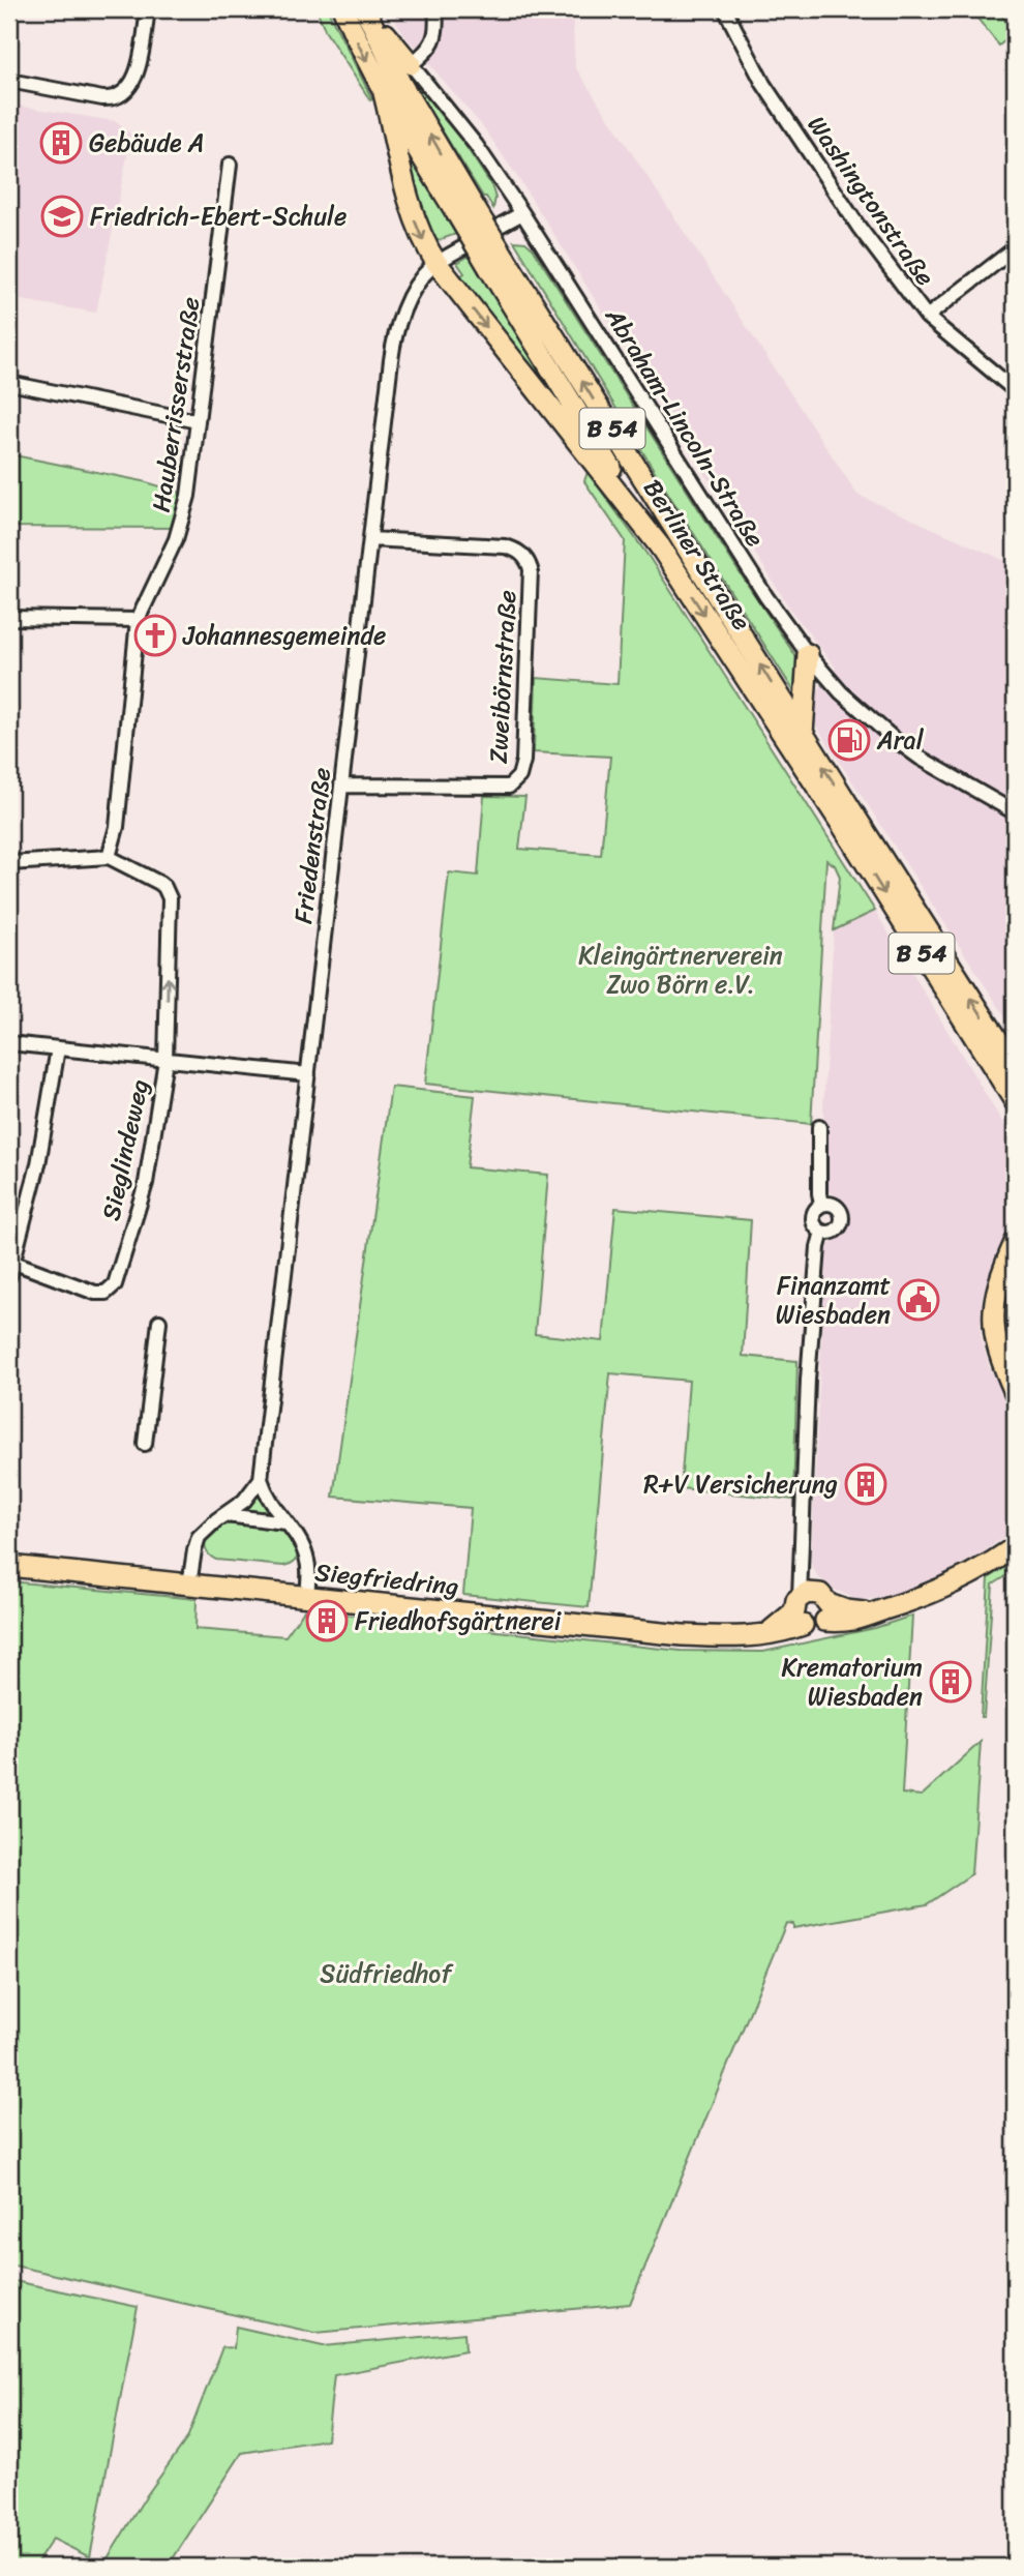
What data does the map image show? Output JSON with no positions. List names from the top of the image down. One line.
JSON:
{"streets":{"main road":["B 54","Berliner Straße","Siegfriedring"],"street":["Washingtonstraße","Hauberrisserstraße","Abraham-Lincoln-Straße","Zweibörnstraße","Friedenstraße","Sieglindeweg"]},"crossings":[["Hauberrisserstraße","Sieglindeweg"],["B 54","Berliner Straße"],["Zweibörnstraße","Friedenstraße"]],"one_way":["Sieglindeweg"],"parks":["Kleingärtnerverein Zwo Börn e.V.","Südfriedhof"],"places":{"building":["Gebäude A","R+V Versicherung","Friedhofsgärtnerei","Krematorium Wiesbaden"],"school or university":["Friedrich-Ebert-Schule"],"church":["Johannesgemeinde"],"fuel station":["Aral"],"public building":["Finanzamt Wiesbaden"]}}
